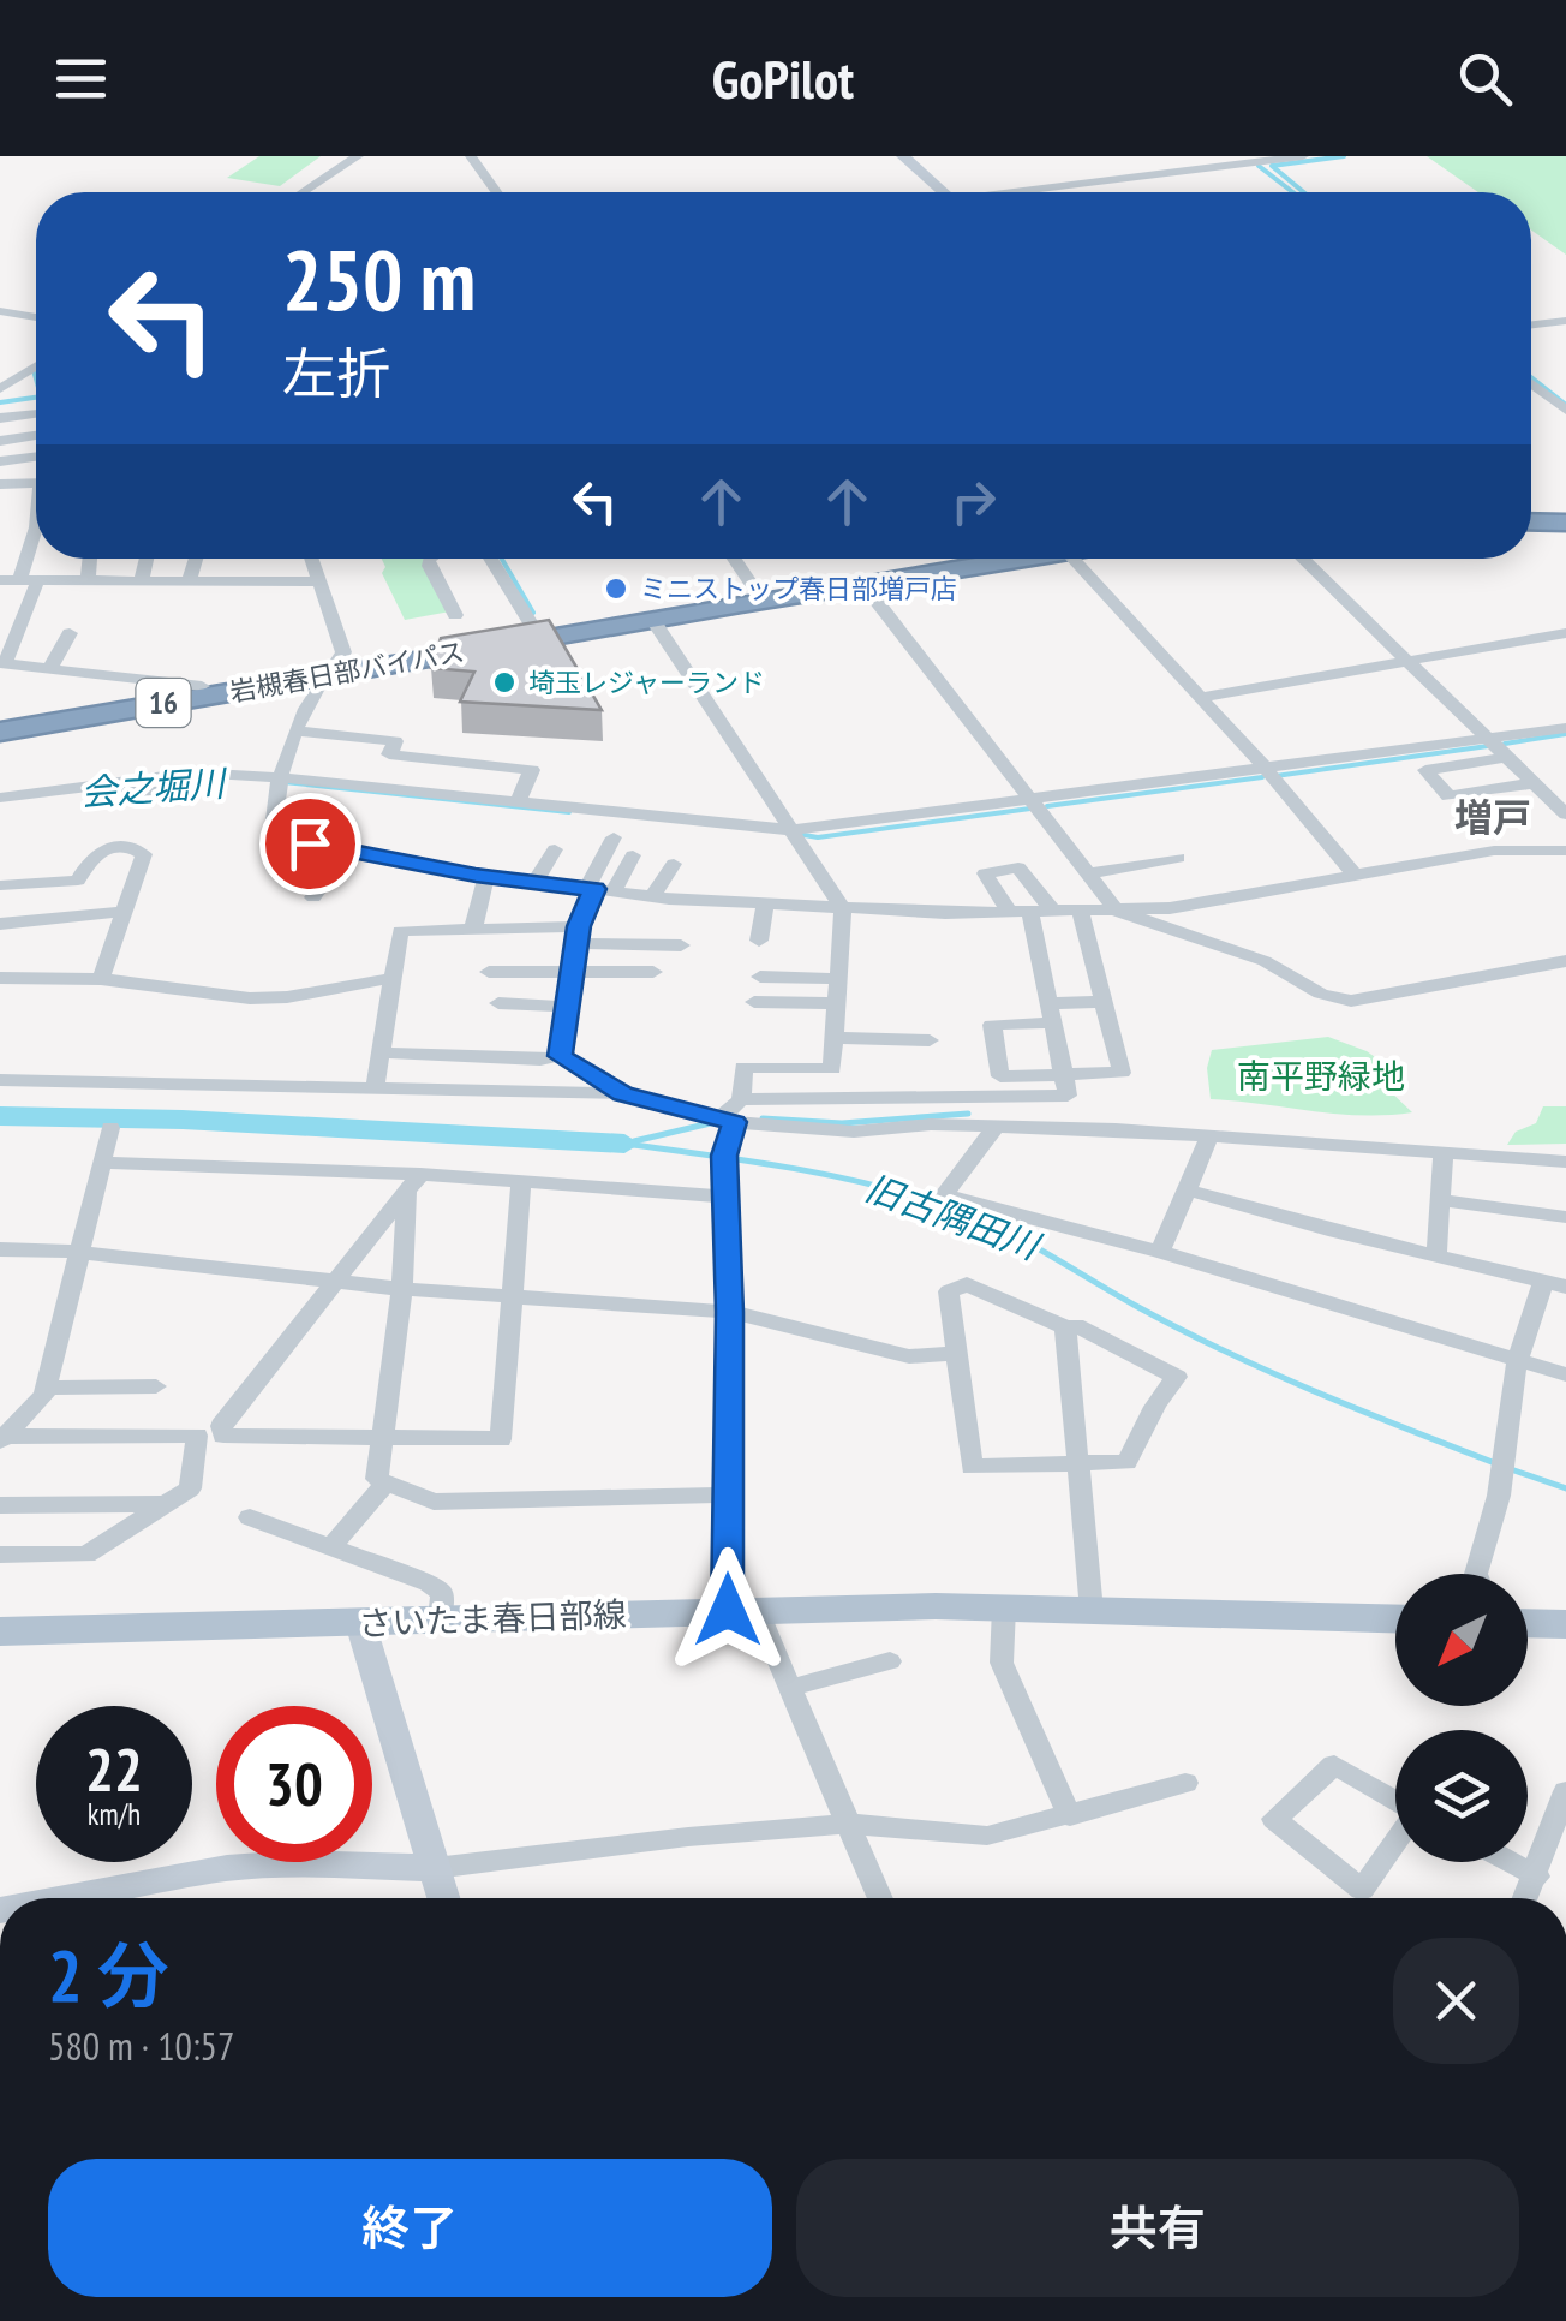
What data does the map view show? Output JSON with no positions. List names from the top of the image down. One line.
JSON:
{"streets":{"highway":["岩槻春日部バイパス","16"],"main road":["さいたま春日部線"]},"districts":["増戸"],"water":["会之堀川","旧古隅田川"],"parks":["南平野緑地"],"places":["ミニストップ春日部増戸店","埼玉レジャーランド"],"north":"bottom left","page":{"header":"GoPilot","turn":["250 m","左折"],"speed":"22 km/h","limit":"30","heading":["2 分","580 m · 10:57"],"buttons":["終了","共有"]}}
